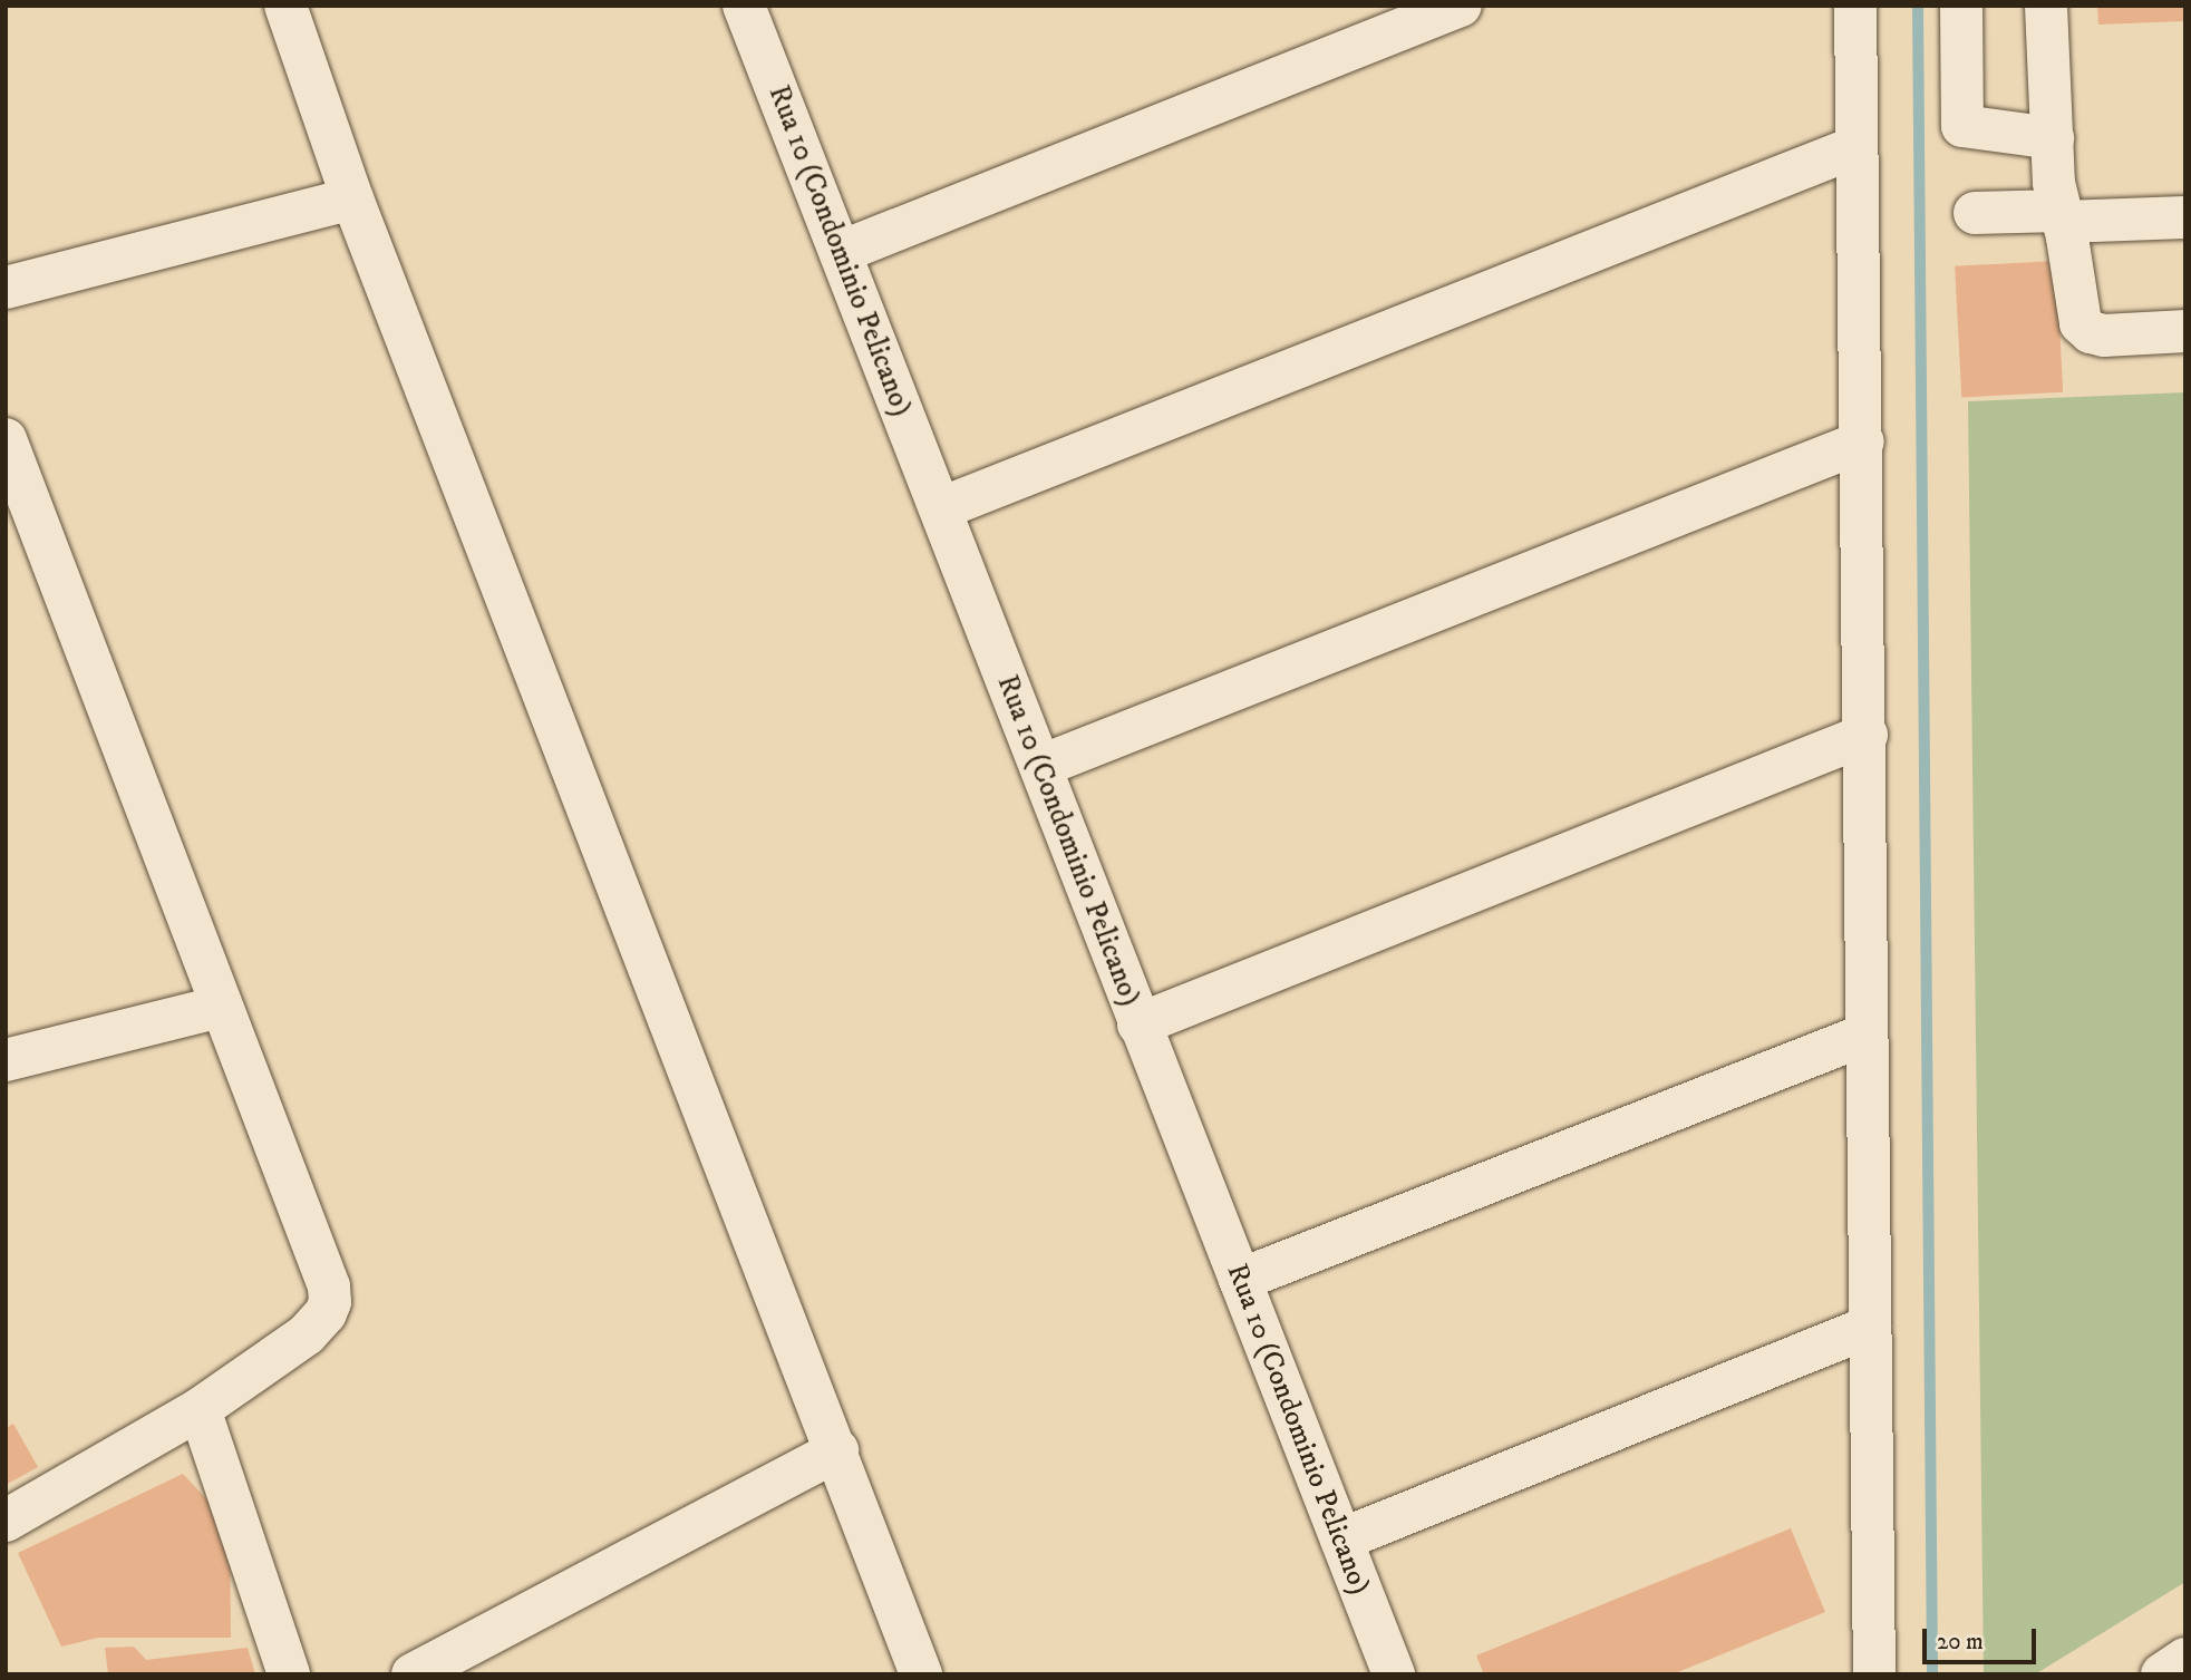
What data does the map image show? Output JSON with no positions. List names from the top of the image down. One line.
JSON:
{"streets":{"street":["Rua 10 (Condominio Pelicano)"]},"scale_bar":"20 m"}
